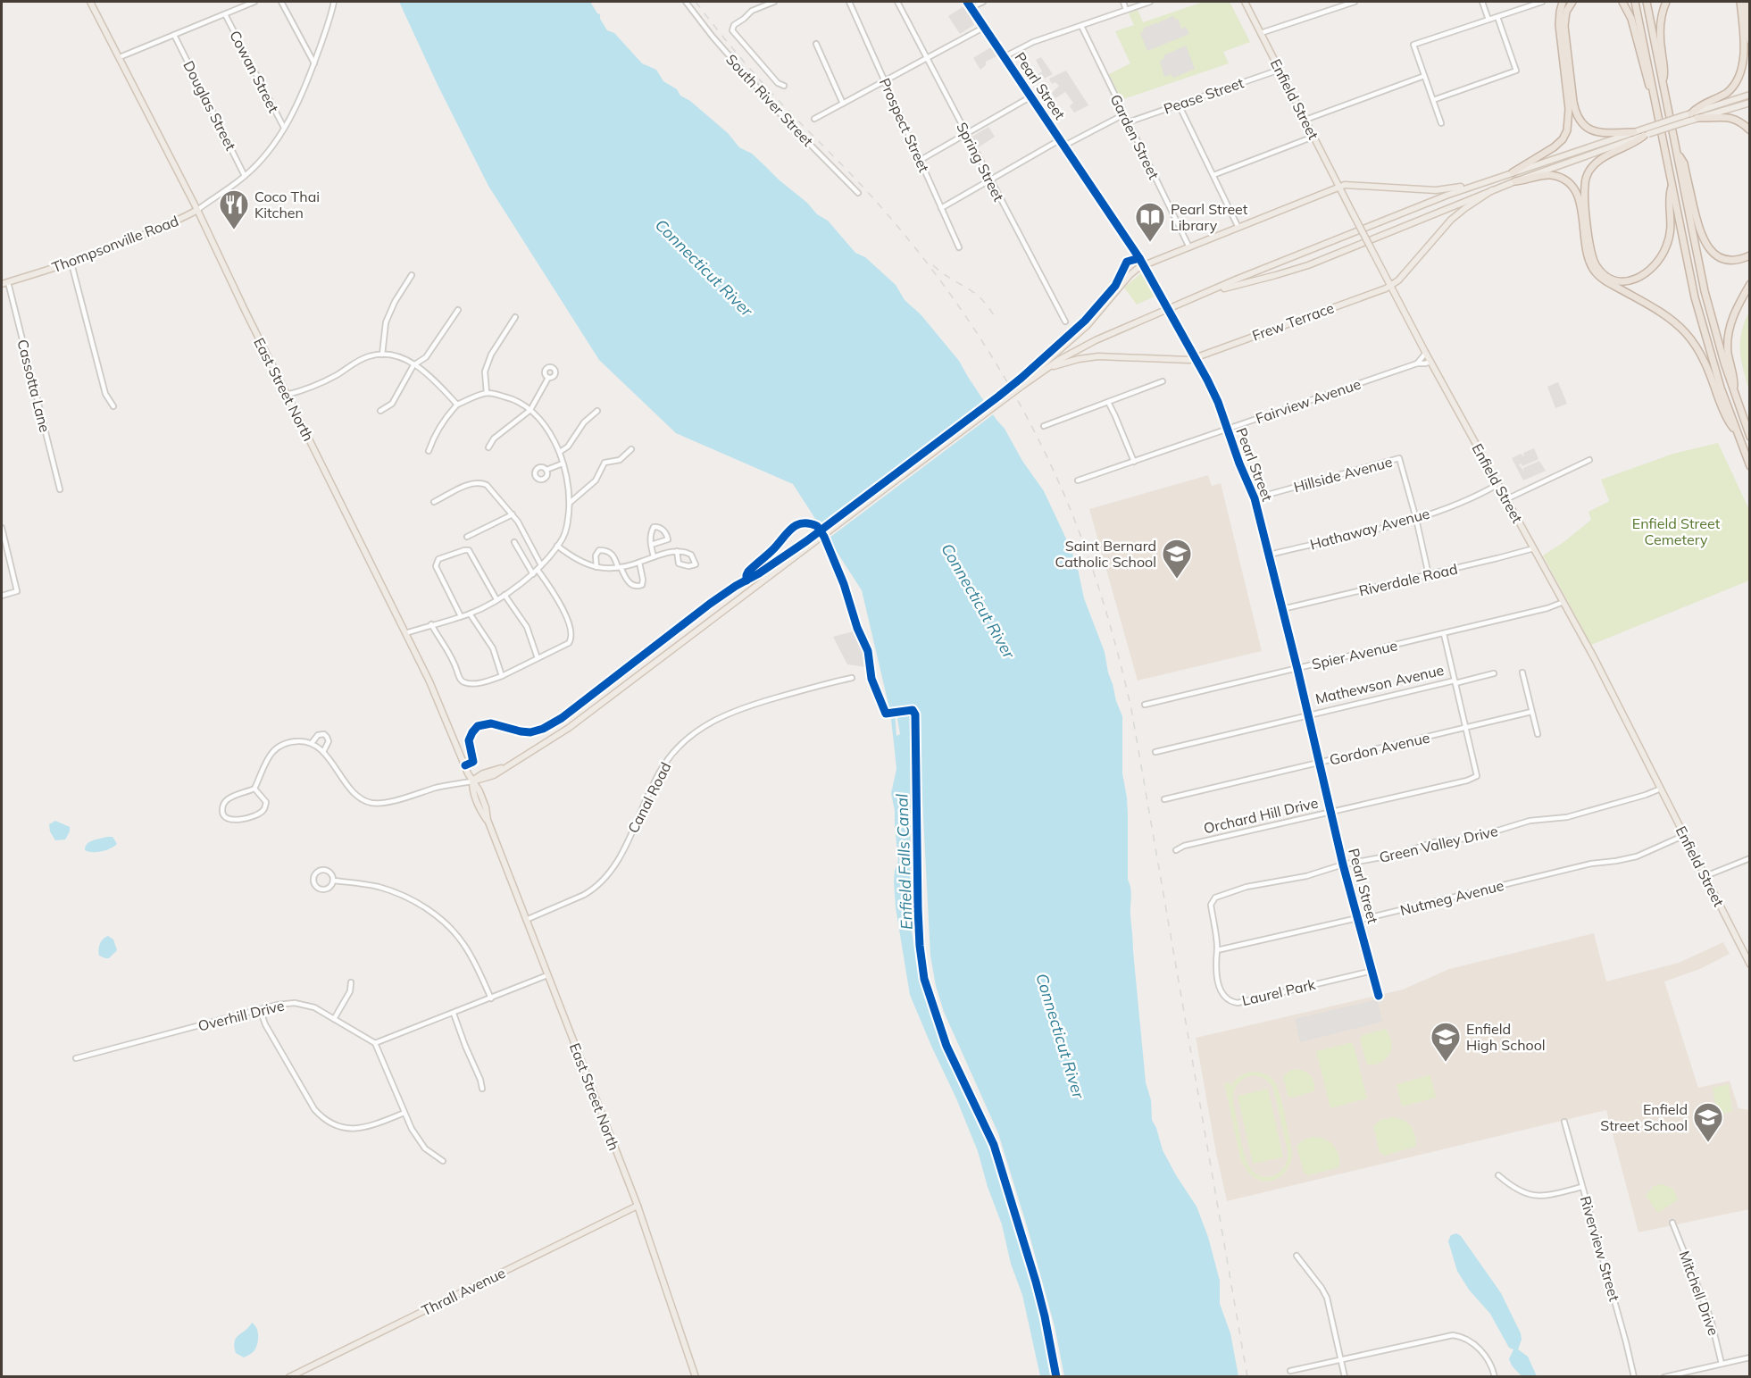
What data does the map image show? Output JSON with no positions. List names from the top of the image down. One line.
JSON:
{"streets":{"main road":["Enfield Street","Thompsonville Road","Frew Terrace","East Street North","Thrall Avenue"],"street":["Cowan Street","Pearl Street","Pease Street","South River Street","Douglas Street","Prospect Street","Garden Street","Spring Street","Cassotta Lane","Fairview Avenue","Hillside Avenue","Hathaway Avenue","Riverdale Road","Spier Avenue","Mathewson Avenue","Gordon Avenue","Canal Road","Orchard Hill Drive","Green Valley Drive","Nutmeg Avenue","Laurel Park","Overhill Drive","Riverview Street","Mitchell Drive"]},"crossings":[["Cowan Street","Thompsonville Road"],["Pearl Street","Frew Terrace"],["Pearl Street","Fairview Avenue"],["Pearl Street","Hillside Avenue"],["Pearl Street","Hathaway Avenue"],["Pearl Street","Riverdale Road"],["Pearl Street","Spier Avenue"],["Pearl Street","Mathewson Avenue"],["Pearl Street","Gordon Avenue"],["Pearl Street","Orchard Hill Drive"],["Pearl Street","Green Valley Drive"],["Pearl Street","Nutmeg Avenue"],["Pearl Street","Laurel Park"],["Pease Street","Enfield Street"],["Pease Street","Garden Street"],["Enfield Street","Frew Terrace"],["Enfield Street","Fairview Avenue"],["Enfield Street","Hathaway Avenue"],["Enfield Street","Riverdale Road"],["Enfield Street","Spier Avenue"],["Enfield Street","Green Valley Drive"],["Enfield Street","Nutmeg Avenue"],["Douglas Street","Thompsonville Road"],["Thompsonville Road","Cassotta Lane"],["Thompsonville Road","East Street North"],["East Street North","Canal Road"],["East Street North","Thrall Avenue"],["Hillside Avenue","Hathaway Avenue"],["Gordon Avenue","Orchard Hill Drive"],["Green Valley Drive","Laurel Park"],["Nutmeg Avenue","Laurel Park"]],"water":["Connecticut River","Enfield Falls Canal"],"parks":["Enfield Street Cemetery"],"places":{"restaurant":["Coco Thai Kitchen"],"library":["Pearl Street Library"],"school or university":["Saint Bernard Catholic School","Enfield High School","Enfield Street School"]}}
